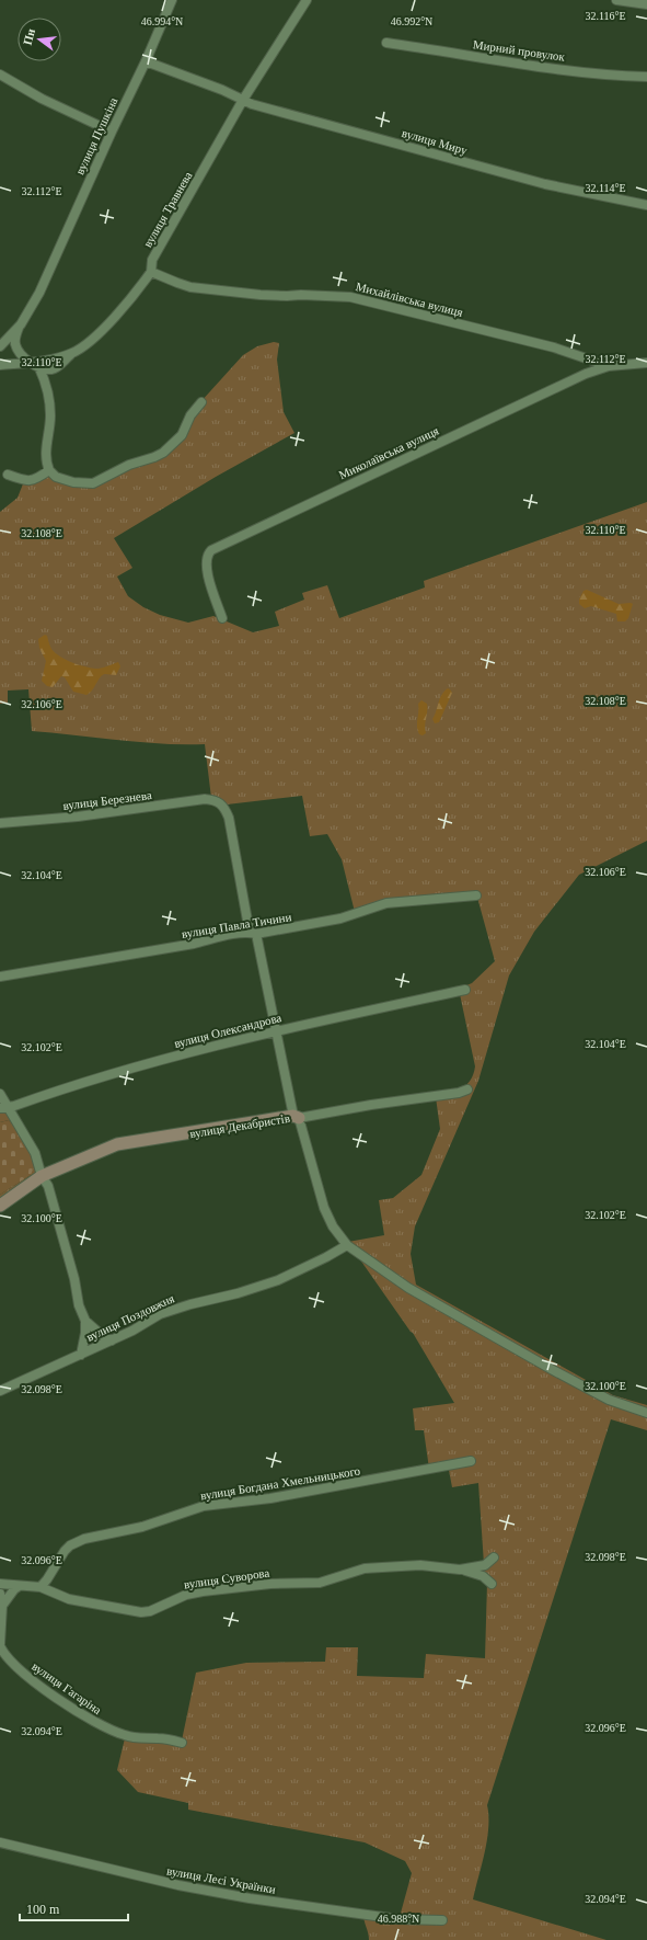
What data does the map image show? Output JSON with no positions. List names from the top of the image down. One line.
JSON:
{"streets":{"street":["Мирний провулок","вулиця Пушкіна","вулиця Миру","вулиця Травнева","Михайлівська вулиця","Миколаївська вулиця","вулиця Березнева","вулиця Павла Тичини","вулиця Олександрова","вулиця Декабристів","вулиця Поздовжня","вулиця Богдана Хмельницького","вулиця Суворова","вулиця Гагаріна","вулиця Лесі Українки"]},"crossings":[["вулиця Пушкіна","вулиця Миру"],["вулиця Миру","вулиця Травнева"],["вулиця Травнева","Михайлівська вулиця"],["Михайлівська вулиця","Миколаївська вулиця"],["вулиця Березнева","вулиця Павла Тичини"],["вулиця Богдана Хмельницького","вулиця Суворова"]],"scale_bar":"100 m","north":"left","coordinates":["32.116°E","46.994°N","46.992°N","32.114°E","32.112°E","32.110°E","32.108°E","32.106°E","32.104°E","32.102°E","32.100°E","32.098°E","32.096°E","32.094°E","46.988°N"]}
